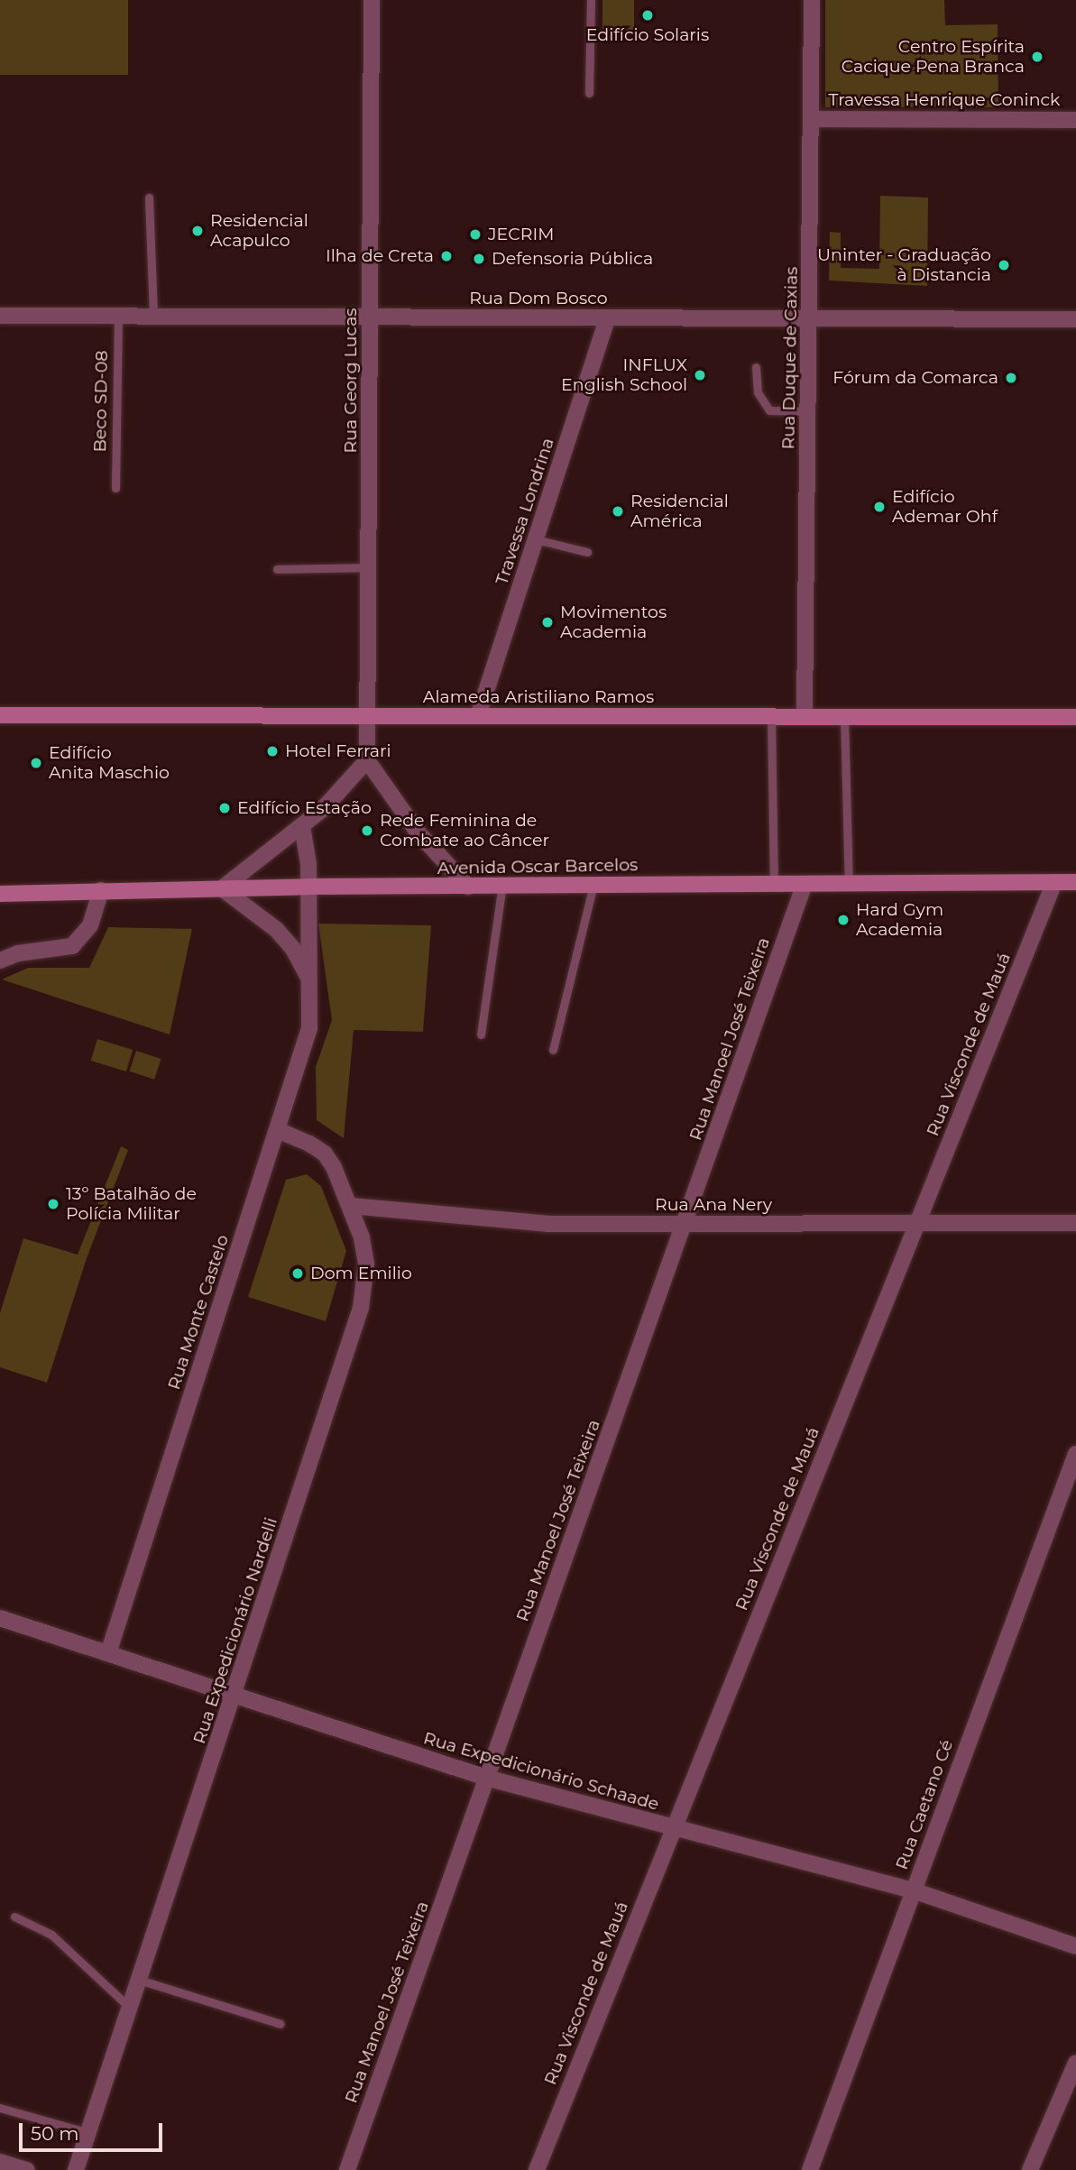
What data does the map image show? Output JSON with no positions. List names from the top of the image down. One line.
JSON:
{"streets":{"main road":["Alameda Aristiliano Ramos","Avenida Oscar Barcelos"],"street":["Travessa Henrique Coninck","Rua Dom Bosco","Rua Duque de Caxias","Rua Georg Lucas","Travessa Londrina","Rua Manoel José Teixeira","Rua Visconde de Mauá","Rua Ana Nery","Rua Monte Castelo","Rua Expedicionário Nardelli","Rua Expedicionário Schaade","Rua Caetano Cé"],"lane":["Beco SD-08"]},"crossings":[["Travessa Henrique Coninck","Rua Duque de Caxias"],["Rua Dom Bosco","Rua Duque de Caxias"],["Rua Dom Bosco","Rua Georg Lucas"],["Rua Dom Bosco","Beco SD-08"],["Rua Dom Bosco","Travessa Londrina"],["Rua Duque de Caxias","Alameda Aristiliano Ramos"],["Rua Georg Lucas","Alameda Aristiliano Ramos"],["Travessa Londrina","Alameda Aristiliano Ramos"],["Avenida Oscar Barcelos","Rua Manoel José Teixeira"],["Avenida Oscar Barcelos","Rua Visconde de Mauá"],["Avenida Oscar Barcelos","Rua Monte Castelo"],["Rua Manoel José Teixeira","Rua Ana Nery"],["Rua Manoel José Teixeira","Rua Expedicionário Schaade"],["Rua Visconde de Mauá","Rua Ana Nery"],["Rua Visconde de Mauá","Rua Expedicionário Schaade"],["Rua Ana Nery","Rua Expedicionário Nardelli"],["Rua Monte Castelo","Rua Expedicionário Nardelli"],["Rua Monte Castelo","Rua Expedicionário Schaade"],["Rua Expedicionário Nardelli","Rua Expedicionário Schaade"],["Rua Expedicionário Schaade","Rua Caetano Cé"]],"places":["Edifício Solaris","Centro Espírita Cacique Pena Branca","Residencial Acapulco","JECRIM","Ilha de Creta","Defensoria Pública","Uninter - Graduação à Distancia","INFLUX English School","Fórum da Comarca","Edifício Ademar Ohf","Residencial América","Movimentos Academia","Hotel Ferrari","Edifício Anita Maschio","Edifício Estação","Rede Feminina de Combate ao Câncer","Hard Gym Academia","13º Batalhão de Polícia Militar","Dom Emilio"],"scale_bar":"50 m"}
